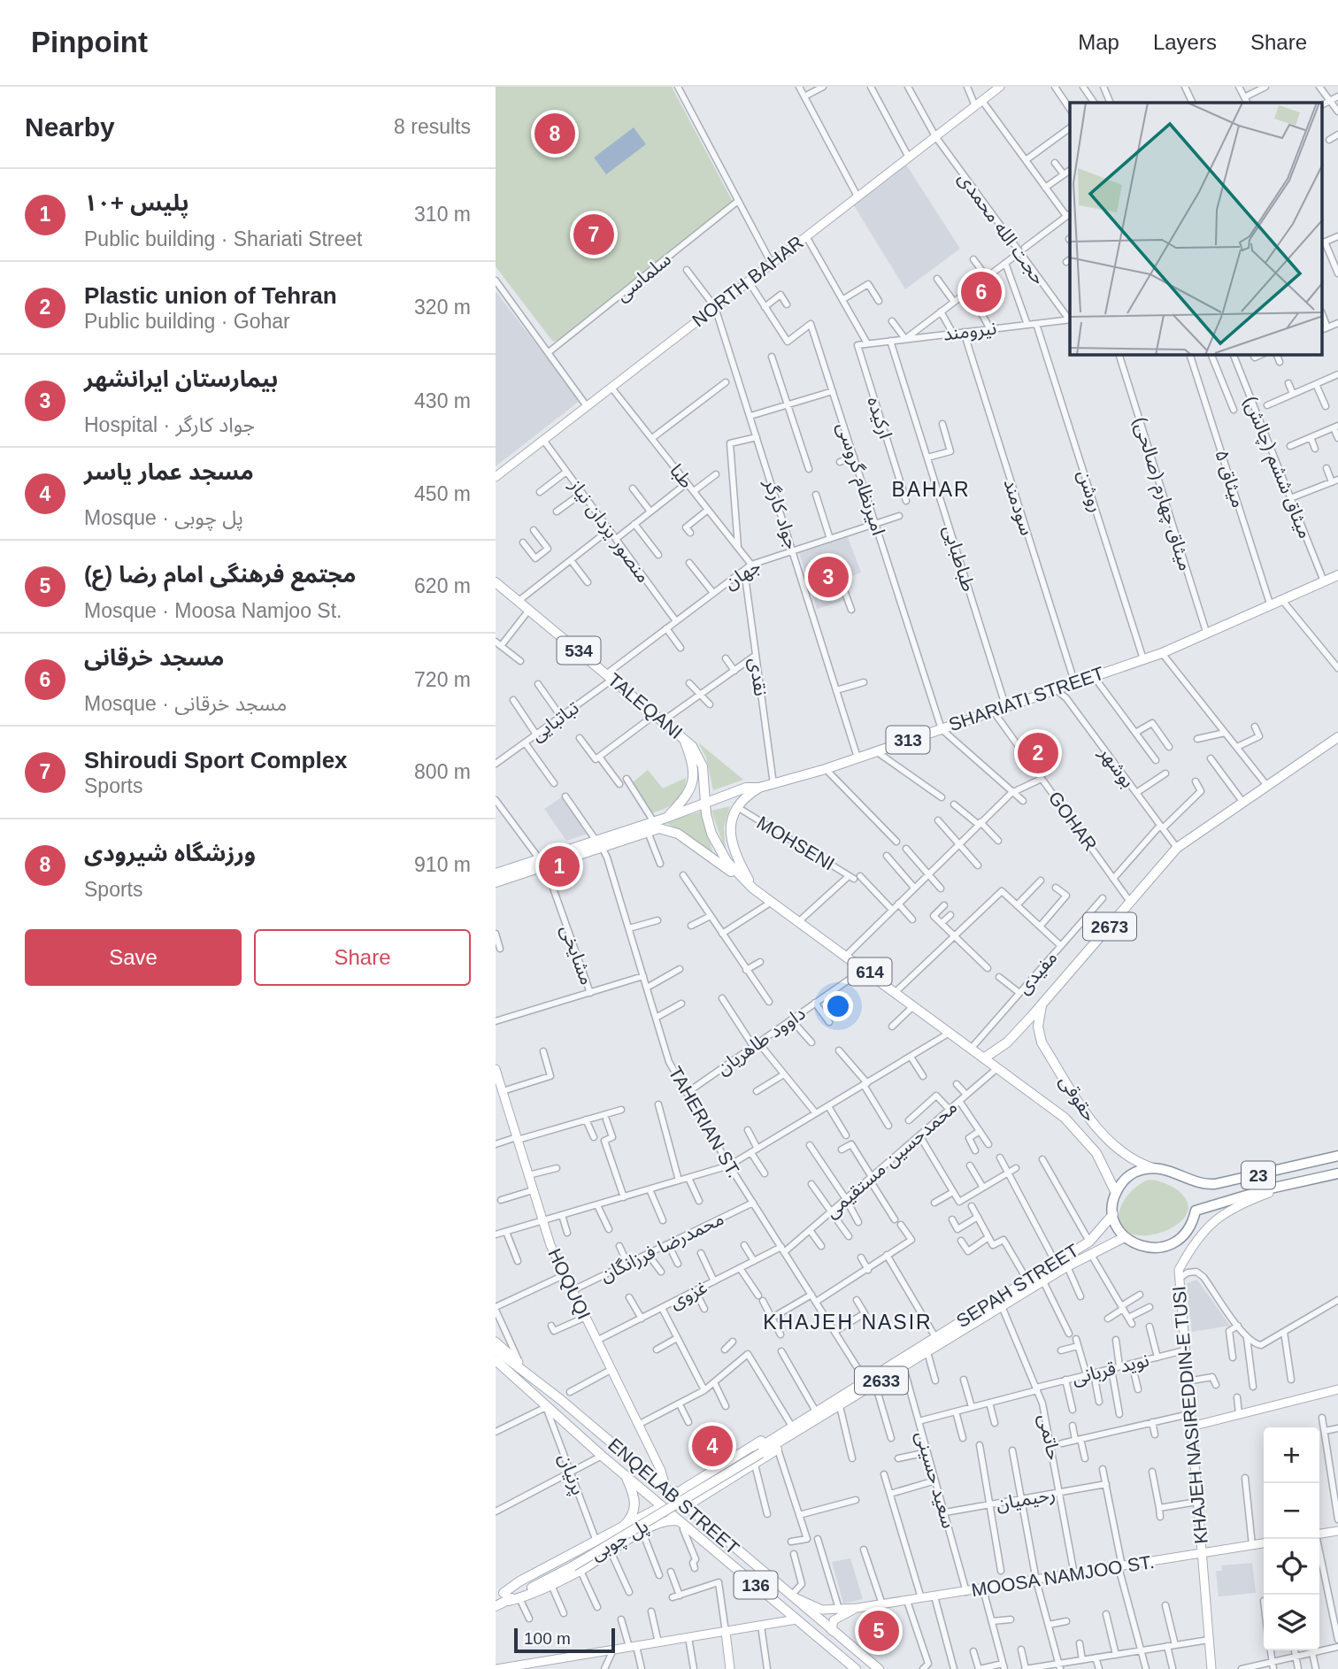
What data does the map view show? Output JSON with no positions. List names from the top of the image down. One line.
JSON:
{"streets":{"highway":["23"],"main road":["NORTH BAHAR","534","SHARIATI STREET","TALEQANI","313","2673","614","حقوقی","HOQUQI","SEPAH STREET","2633","KHAJEH NASIREDDIN-E TUSI","ENQELAB STREET","پل چوبی","MOOSA NAMJOO ST.","136"],"street":["حجت الله محمدی","سلماسی","نیرومند","ارکیده","میثاق ششم (چالش)","طبا","امیرنظام گروسی","میثاق ۵","روشن","میثاق چهارم (صالحی)","سودمند","جواد کارگر","منصور یزدان نیاز","طباطبایی","جهان","نقدی","تباتبایی","بوشهر","GOHAR","MOHSENI","مشایخی","مفیدی","داوود طاهریان","TAHERIAN ST.","محمدحسین مستقیمی","محمدرضا فرزانگان","غزوی","نوید قربانی","حاتمی","پرنیان","سعید حسینی","رحیمیان"]},"crossings":[["حجت الله محمدی","NORTH BAHAR"],["حجت الله محمدی","نیرومند"],["NORTH BAHAR","طبا"],["NORTH BAHAR","امیرنظام گروسی"],["NORTH BAHAR","جواد کارگر"],["NORTH BAHAR","منصور یزدان نیاز"],["نیرومند","ارکیده"],["نیرومند","روشن"],["نیرومند","سودمند"],["نیرومند","طباطبایی"],["میثاق ششم (چالش)","SHARIATI STREET"],["طبا","جهان"],["امیرنظام گروسی","جهان"],["امیرنظام گروسی","SHARIATI STREET"],["میثاق ۵","SHARIATI STREET"],["روشن","SHARIATI STREET"],["میثاق چهارم (صالحی)","SHARIATI STREET"],["سودمند","SHARIATI STREET"],["جواد کارگر","جهان"],["جواد کارگر","SHARIATI STREET"],["منصور یزدان نیاز","جهان"],["طباطبایی","SHARIATI STREET"],["جهان","نقدی"],["جهان","TALEQANI"],["جهان","تباتبایی"],["نقدی","SHARIATI STREET"],["SHARIATI STREET","TALEQANI"],["SHARIATI STREET","بوشهر"],["SHARIATI STREET","GOHAR"],["SHARIATI STREET","مشایخی"],["SHARIATI STREET","614"],["SHARIATI STREET","TAHERIAN ST."],["TALEQANI","تباتبایی"],["TALEQANI","614"],["بوشهر","2673"],["GOHAR","2673"],["MOHSENI","614"],["2673","614"],["2673","حقوقی"],["مشایخی","TAHERIAN ST."],["614","مفیدی"],["614","داوود طاهریان"],["614","محمدحسین مستقیمی"],["داوود طاهریان","TAHERIAN ST."],["حقوقی","23"],["TAHERIAN ST.","محمدحسین مستقیمی"],["TAHERIAN ST.","محمدرضا فرزانگان"],["TAHERIAN ST.","SEPAH STREET"],["TAHERIAN ST.","غزوی"],["محمدحسین مستقیمی","غزوی"],["23","SEPAH STREET"],["23","KHAJEH NASIREDDIN-E TUSI"],["محمدرضا فرزانگان","HOQUQI"],["HOQUQI","غزوی"],["HOQUQI","ENQELAB STREET"],["SEPAH STREET","2633"],["SEPAH STREET","حاتمی"],["SEPAH STREET","سعید حسینی"],["SEPAH STREET","پل چوبی"],["نوید قربانی","KHAJEH NASIREDDIN-E TUSI"],["نوید قربانی","حاتمی"],["نوید قربانی","سعید حسینی"],["KHAJEH NASIREDDIN-E TUSI","MOOSA NAMJOO ST."],["حاتمی","رحیمیان"],["حاتمی","MOOSA NAMJOO ST."],["پرنیان","ENQELAB STREET"],["سعید حسینی","رحیمیان"],["سعید حسینی","MOOSA NAMJOO ST."],["ENQELAB STREET","MOOSA NAMJOO ST."]],"districts":["BAHAR","KHAJEH NASIR"],"scale_bar":"100 m","page":{"header":"Pinpoint","nav":["Map","Layers","Share"],"heading":["Nearby","8 results"],"pins":["8","7","6","3","2","1","4","5"],"list":[{"mark":"1","name":"پلیس +۱۰","note":"Public building · Shariati Street","value":"310 m"},{"mark":"2","name":"Plastic union of Tehran","note":"Public building · Gohar","value":"320 m"},{"mark":"3","name":"بیمارستان ایرانشهر","note":"Hospital · جواد کارگر","value":"430 m"},{"mark":"4","name":"مسجد عمار یاسر","note":"Mosque · پل چوبی","value":"450 m"},{"mark":"5","name":"مجتمع فرهنگی امام رضا (ع)","note":"Mosque · Moosa Namjoo St.","value":"620 m"},{"mark":"6","name":"مسجد خرقانی","note":"Mosque · مسجد خرقانی","value":"720 m"},{"mark":"7","name":"Shiroudi Sport Complex","note":"Sports","value":"800 m"},{"mark":"8","name":"ورزشگاه شیرودی","note":"Sports","value":"910 m"}],"buttons":["Save","Share"],"map_buttons":["+","−"],"scale":"100 m"}}
